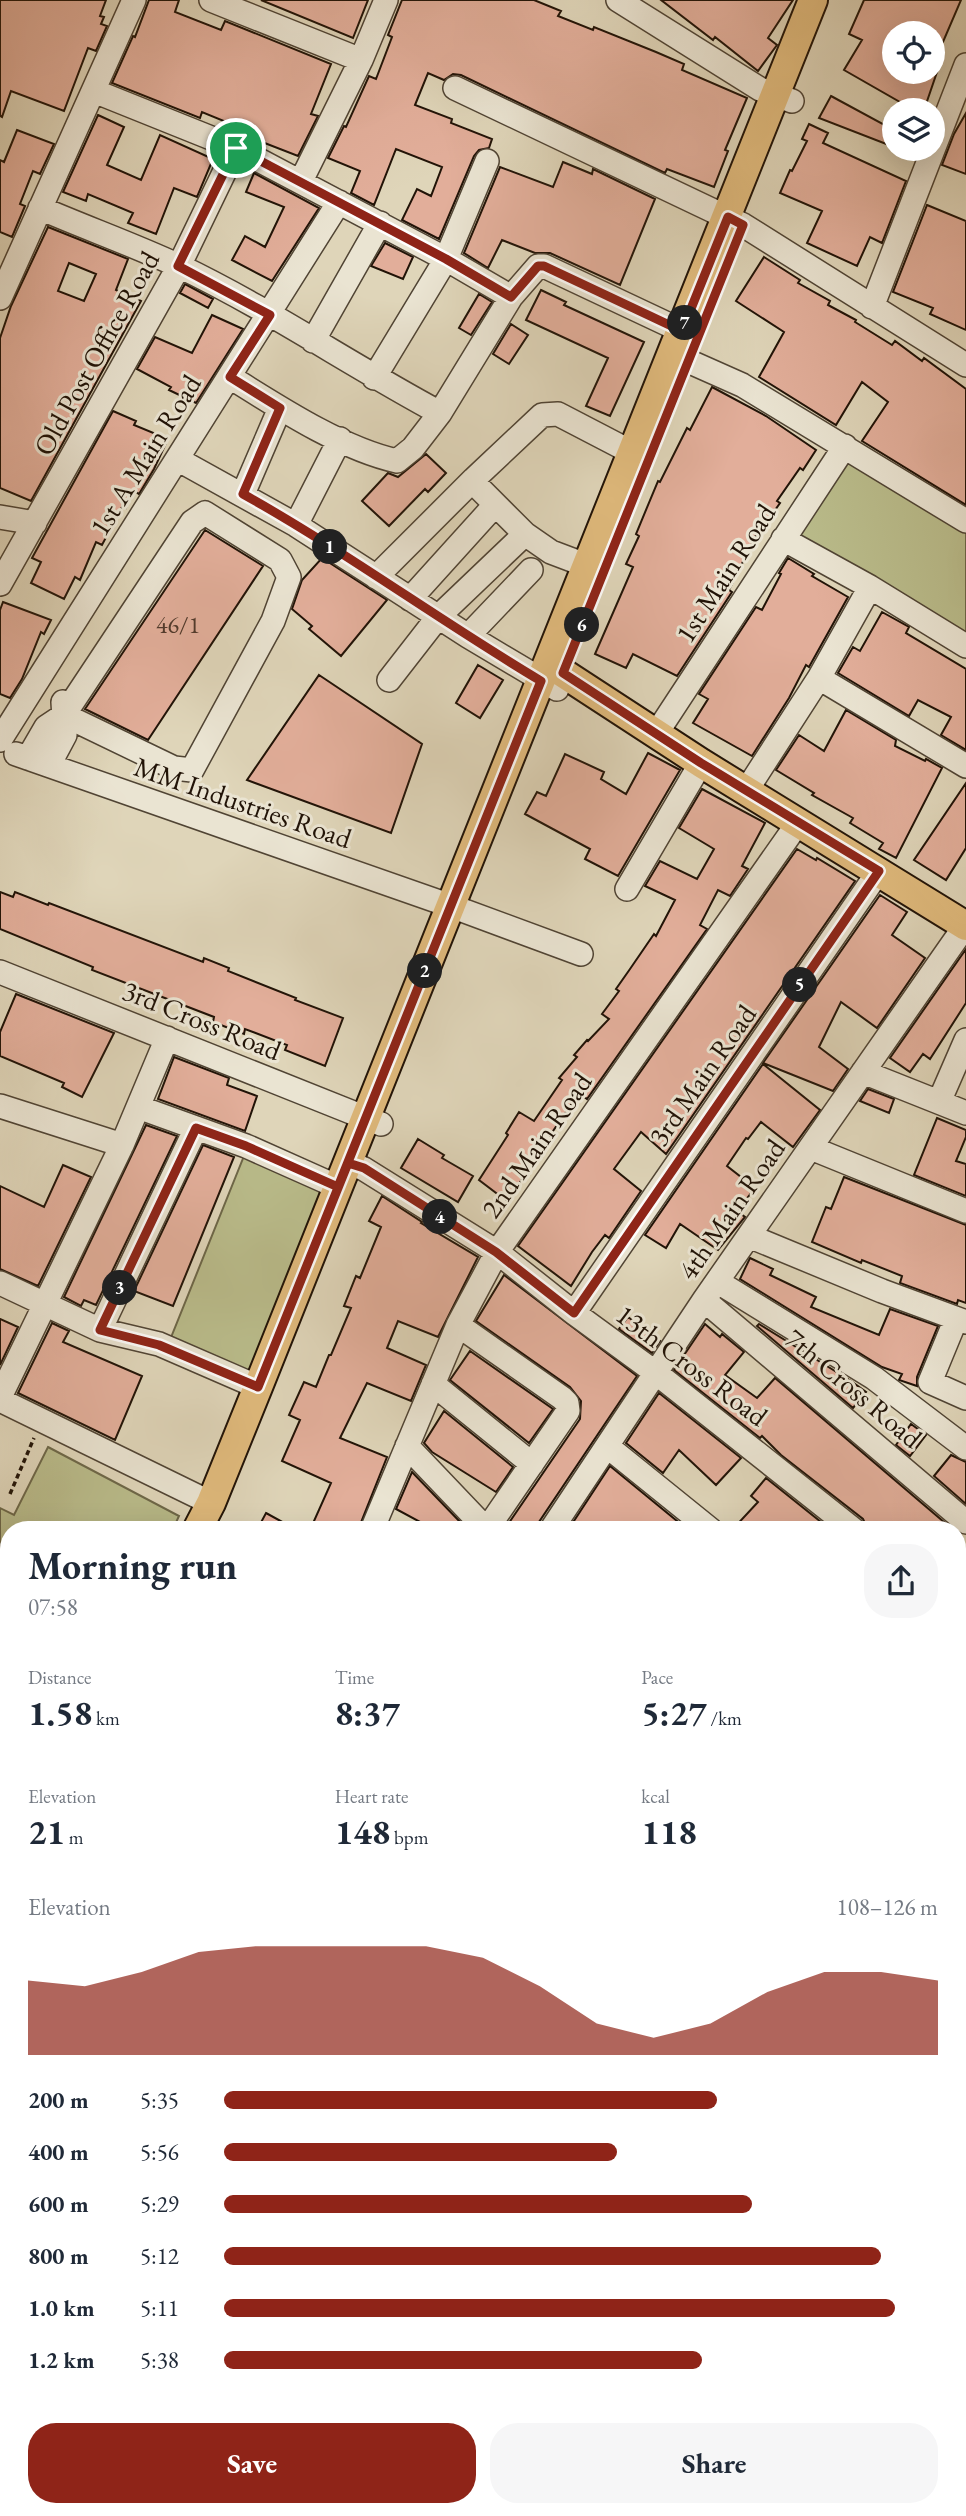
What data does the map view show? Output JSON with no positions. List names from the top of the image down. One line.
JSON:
{"streets":{"street":["Old Post Office Road","1st A Main Road","1st Main Road","MM Industries Road","3rd Cross Road","3rd Main Road","2nd Main Road","4th Main Road","13th Cross Road","7th Cross Road"]},"crossings":[["3rd Main Road","13th Cross Road"],["2nd Main Road","13th Cross Road"],["4th Main Road","13th Cross Road"],["4th Main Road","7th Cross Road"]],"house_numbers":["46/1"],"page":{"pins":["7","1","6","2","5","4","3"],"heading":["Morning run","07:58"],"stats":[["Distance","1.58 km"],["Time","8:37"],["Pace","5:27 /km"],["Elevation","21 m"],["Heart rate","148 bpm"],["kcal","118"]],"chart":["Elevation","108–126 m"],"list":[{"name":"200 m","note":"5:35"},{"name":"400 m","note":"5:56"},{"name":"600 m","note":"5:29"},{"name":"800 m","note":"5:12"},{"name":"1.0 km","note":"5:11"},{"name":"1.2 km","note":"5:38"}],"buttons":["Save","Share"]}}
